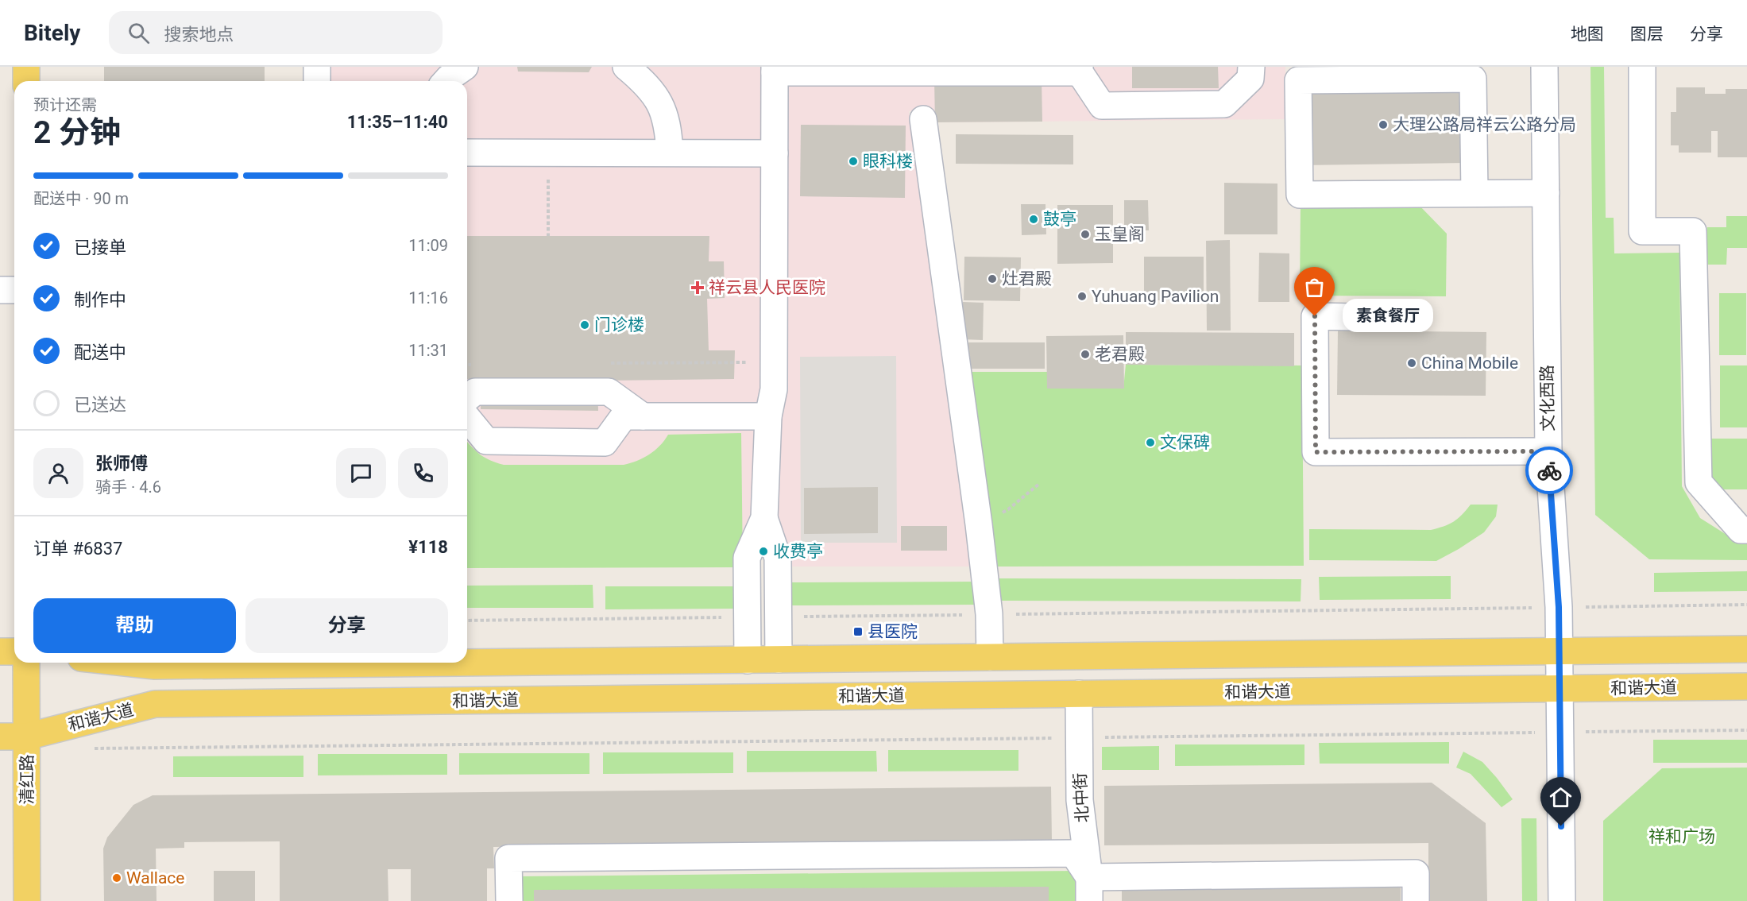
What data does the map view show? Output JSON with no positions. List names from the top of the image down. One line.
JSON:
{"streets":{"main road":["和谐大道","清红路"],"street":["文化西路","北中街"]},"crossings":[["文化西路","和谐大道"],["和谐大道","清红路"],["和谐大道","北中街"]],"parks":["祥和广场"],"places":{"other":["大理公路局祥云公路分局","眼科楼","鼓亭","玉皇阁","灶君殿","Yuhuang Pavilion","素食餐厅","门诊楼","老君殿","China Mobile","文保碑","收费亭","Wallace"],"health":["祥云县人民医院"],"transit":["县医院"]},"page":{"header":"Bitely","search":"搜索地点","nav":["地图","图层","分享"],"heading":["2 分钟","预计还需","11:35–11:40"],"panel":["张师傅","骑手 · 4.6","订单 #6837","¥118"],"bar":"配送中 · 90 m","list":[["已接单","11:09"],["制作中","11:16"],["配送中","11:31"],"已送达"],"bubble":"素食餐厅","buttons":["帮助","分享"]}}
